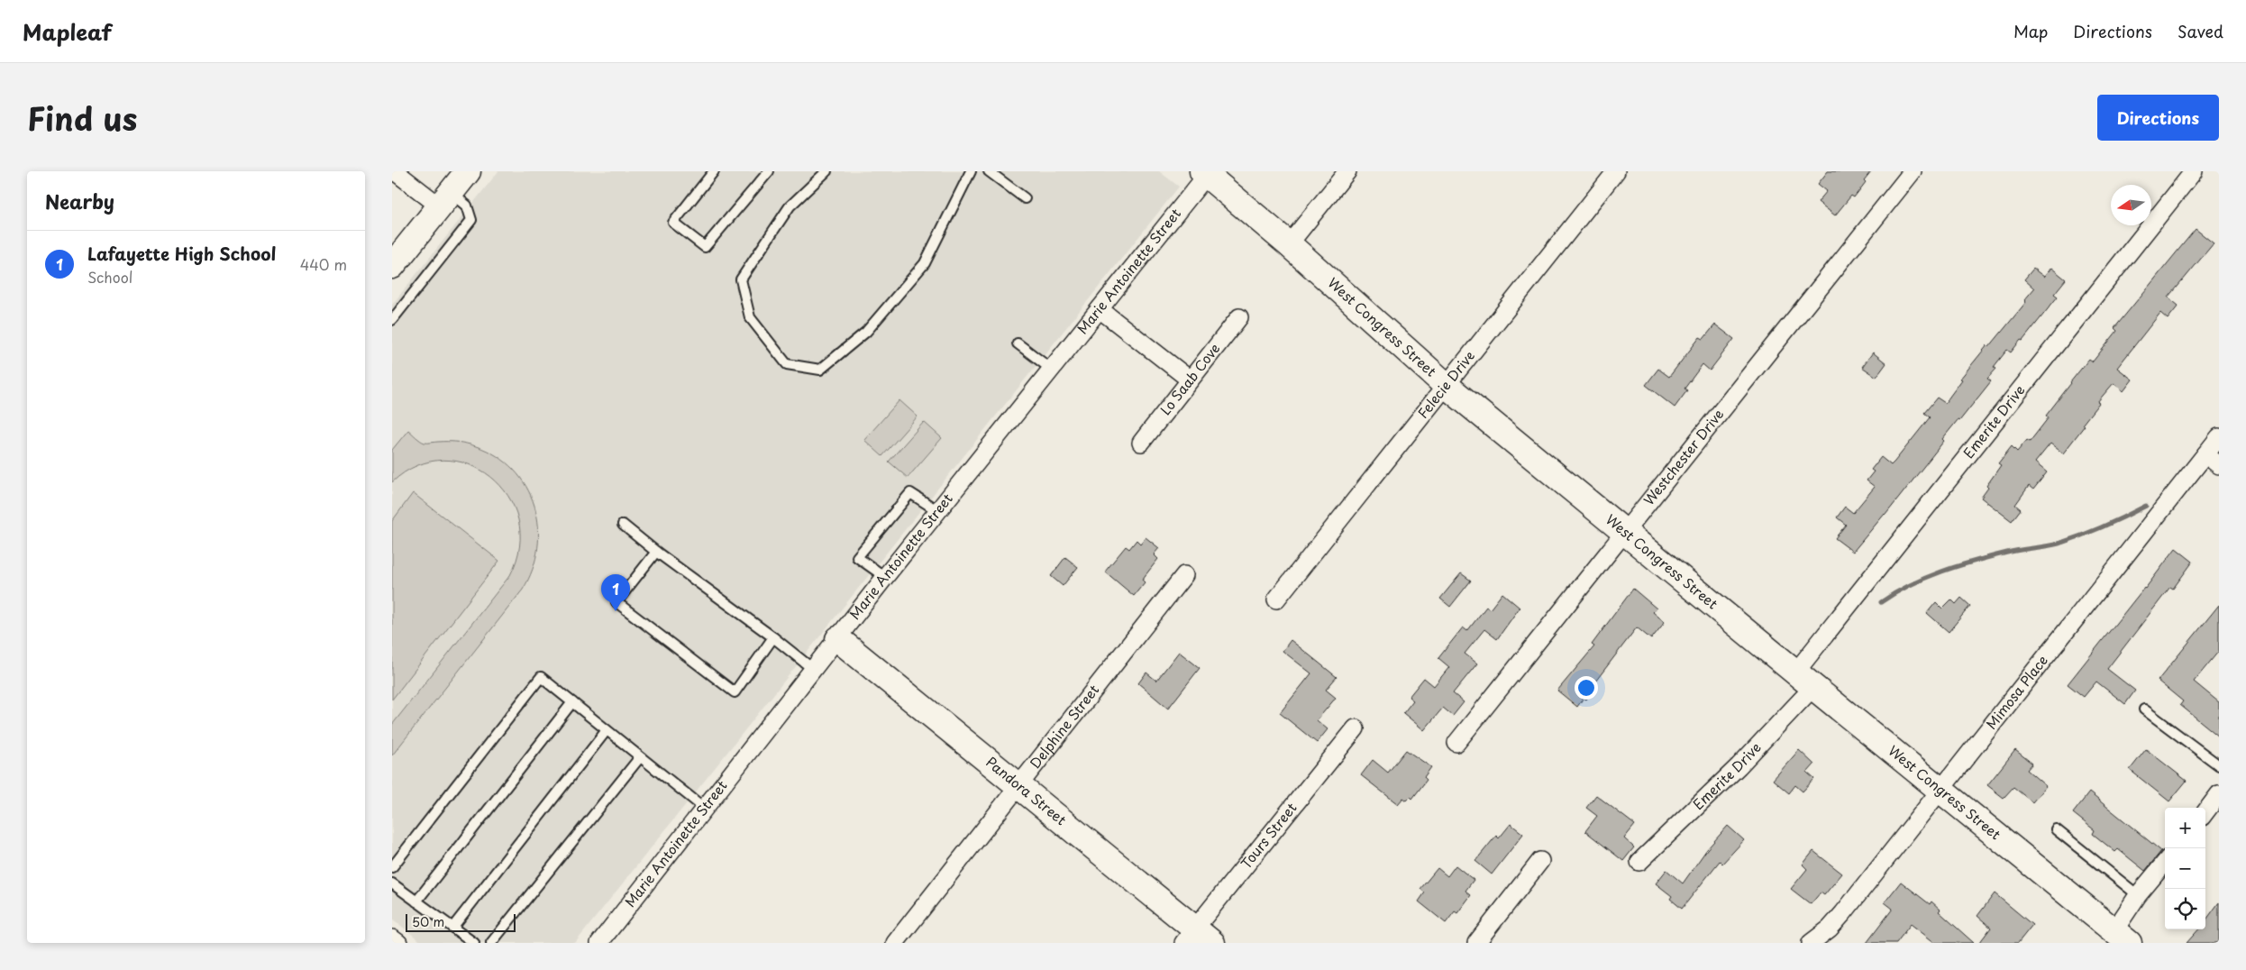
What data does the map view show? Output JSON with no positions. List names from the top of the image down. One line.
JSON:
{"streets":{"main road":["West Congress Street","Pandora Street"],"street":["Marie Antoinette Street","Lo Saab Cove","Felecie Drive","Emerite Drive","Westchester Drive","Mimosa Place","Delphine Street","Tours Street"]},"crossings":[["Marie Antoinette Street","West Congress Street"],["Marie Antoinette Street","Pandora Street"],["West Congress Street","Felecie Drive"],["West Congress Street","Emerite Drive"],["West Congress Street","Westchester Drive"],["West Congress Street","Mimosa Place"],["Delphine Street","Pandora Street"],["Pandora Street","Tours Street"]],"scale_bar":"50 m","north":"left","page":{"header":"Mapleaf","nav":["Map","Directions","Saved"],"title":"Find us","buttons":"Directions","heading":"Nearby","list":[{"mark":"1","name":"Lafayette High School","note":"School","value":"440 m"}],"pins":"1","map_buttons":["+","−"],"scale":"50 m"}}
